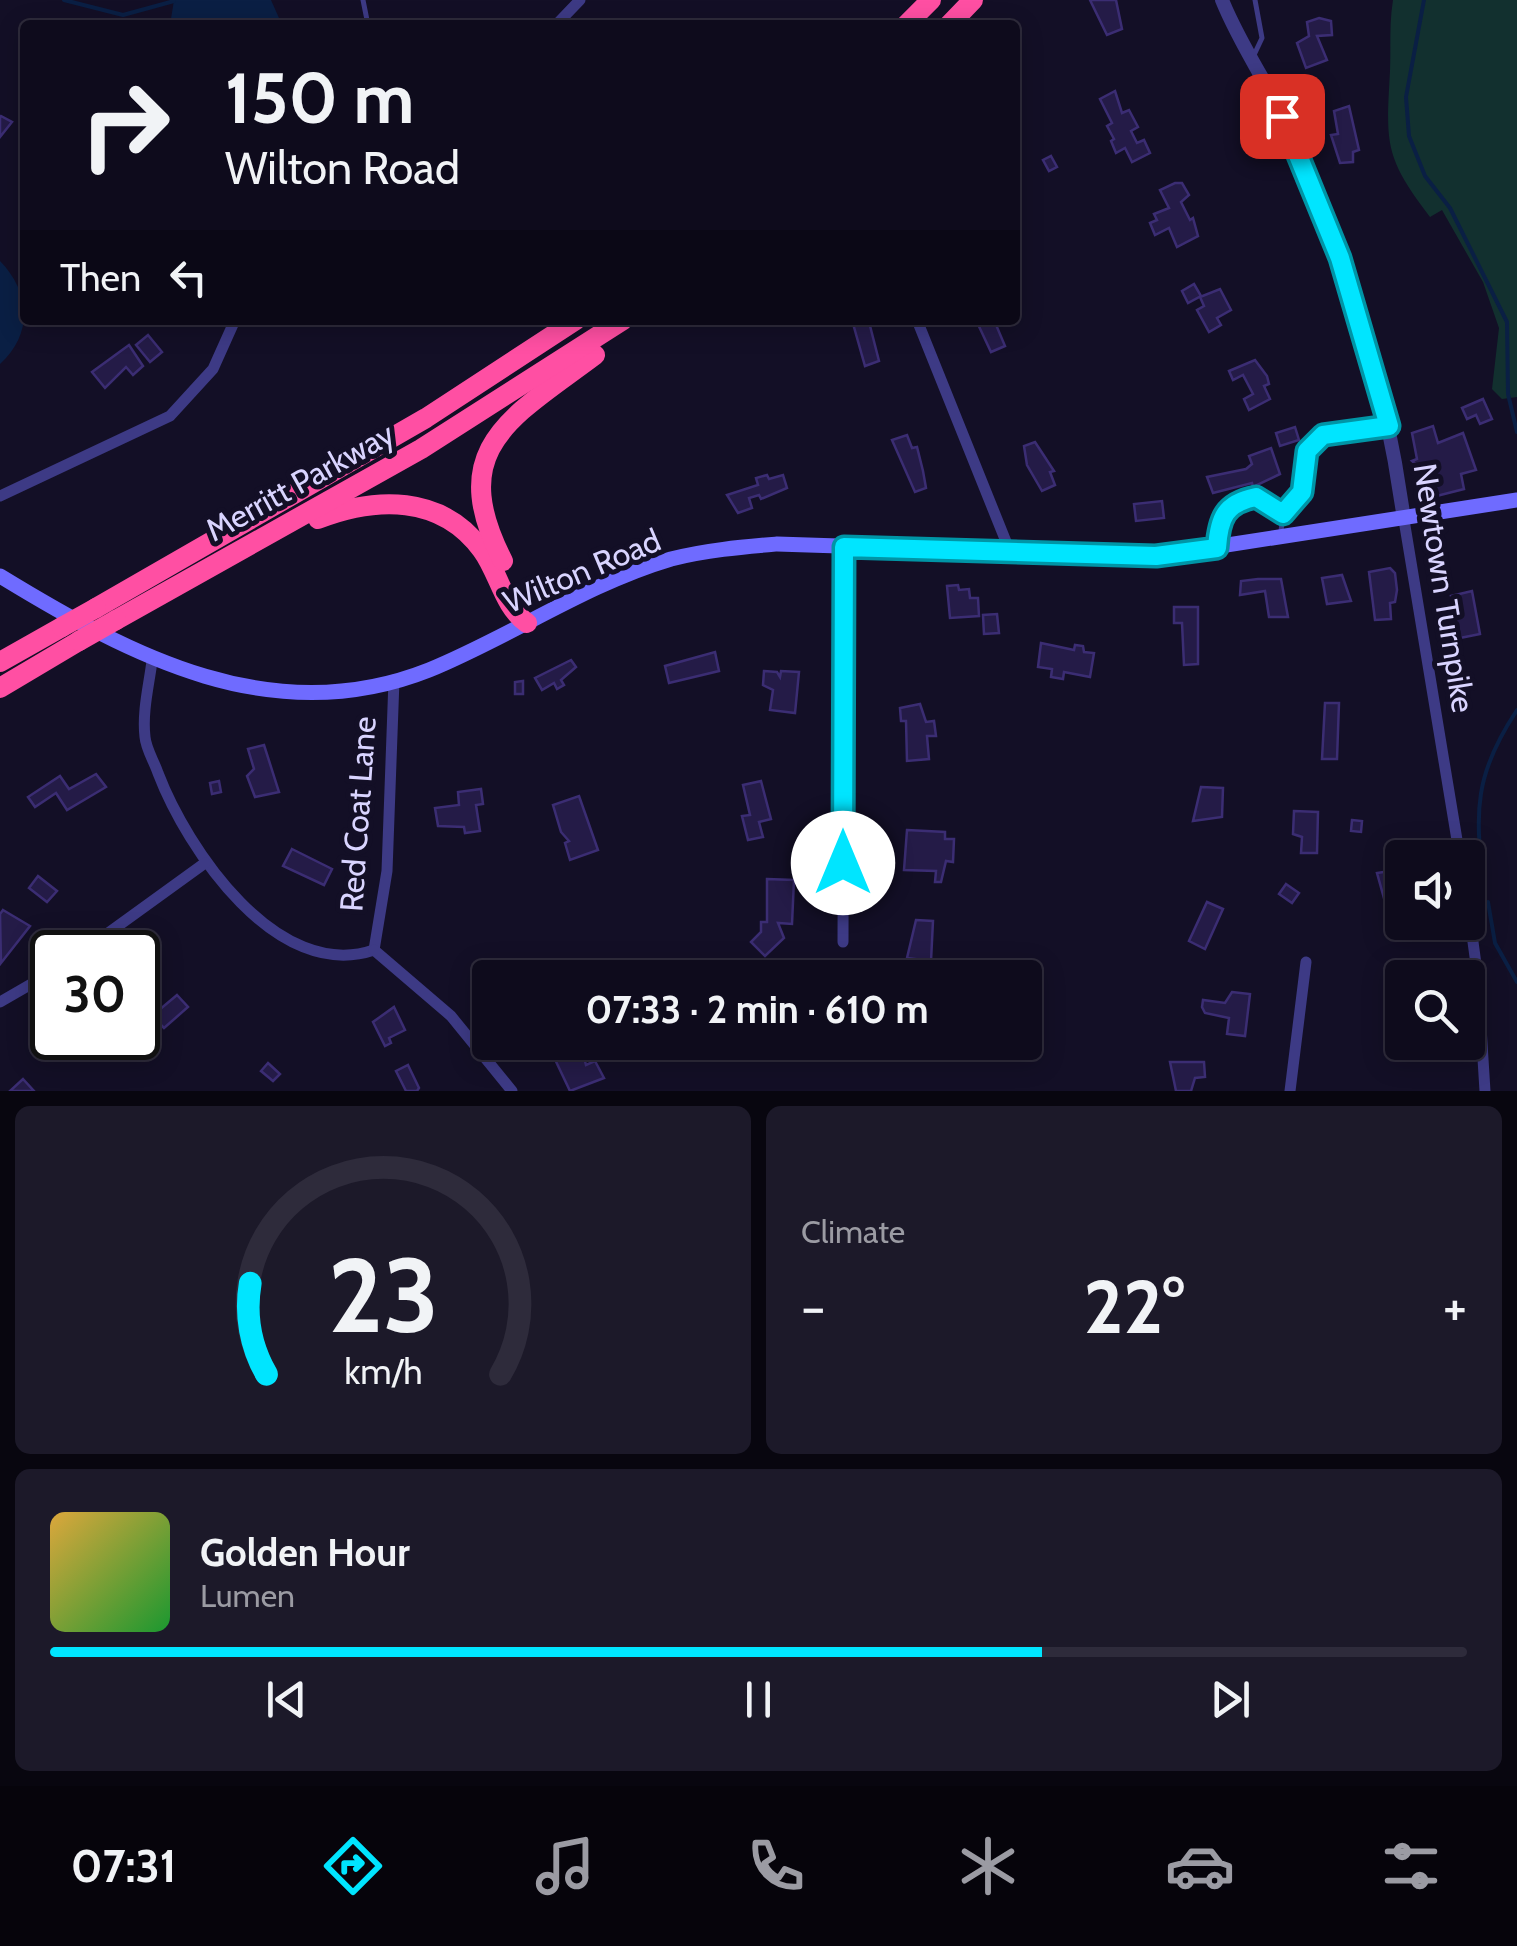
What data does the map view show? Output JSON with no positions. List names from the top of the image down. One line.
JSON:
{"streets":{"highway":["Merritt Parkway"],"main road":["Wilton Road"],"street":["Newtown Turnpike","Red Coat Lane"]},"crossings":[["Wilton Road","Newtown Turnpike"],["Wilton Road","Red Coat Lane"]],"page":{"turn":["150 m","Wilton Road"],"then":"Then","limit":"30","trip":"07:33 · 2 min · 610 m","tile":"Climate","heat":["−","22°","+"],"song":["Golden Hour","Lumen"],"tabs":"07:31","gauge":["23","km/h"]}}
